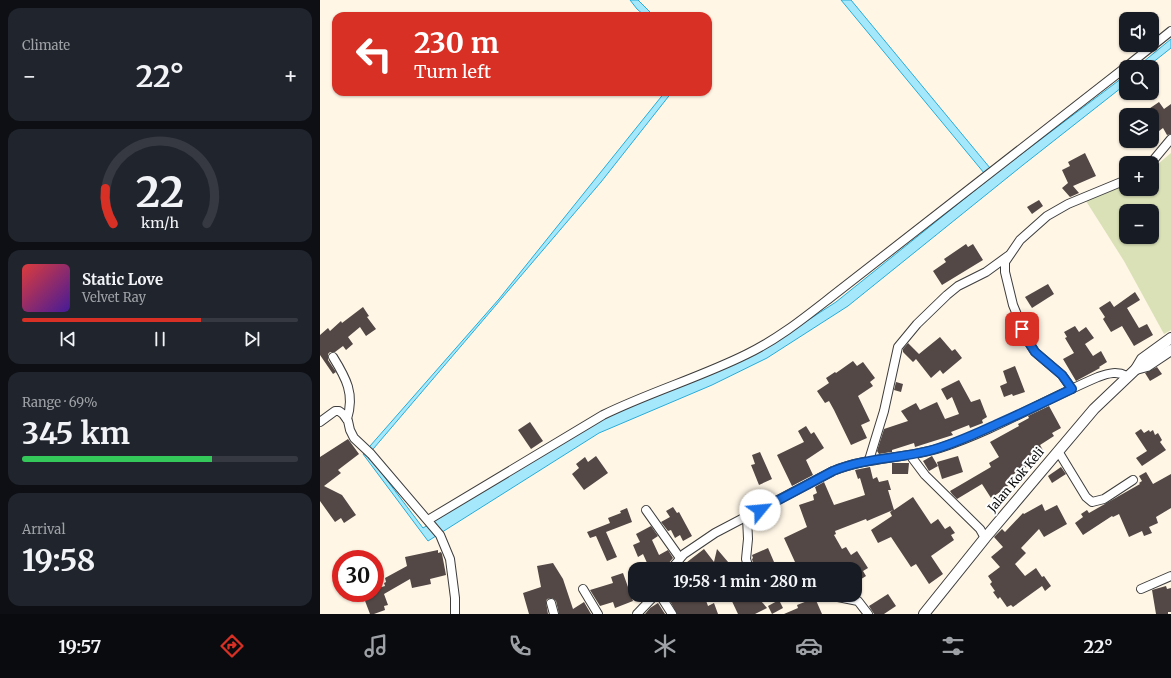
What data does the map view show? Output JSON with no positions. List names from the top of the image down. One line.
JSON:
{"streets":{"street":["Jalan Kok Keli"]},"page":{"tile":["Climate",["Range · 69%","345 km"],["Arrival","19:58"]],"map_buttons":["+","−"],"turn":["230 m","Turn left"],"heat":["−","22°","+"],"song":["Static Love","Velvet Ray"],"limit":"30","trip":"19:58 · 1 min · 280 m","tabs":["19:57","22°"],"gauge":["22","km/h"]}}
